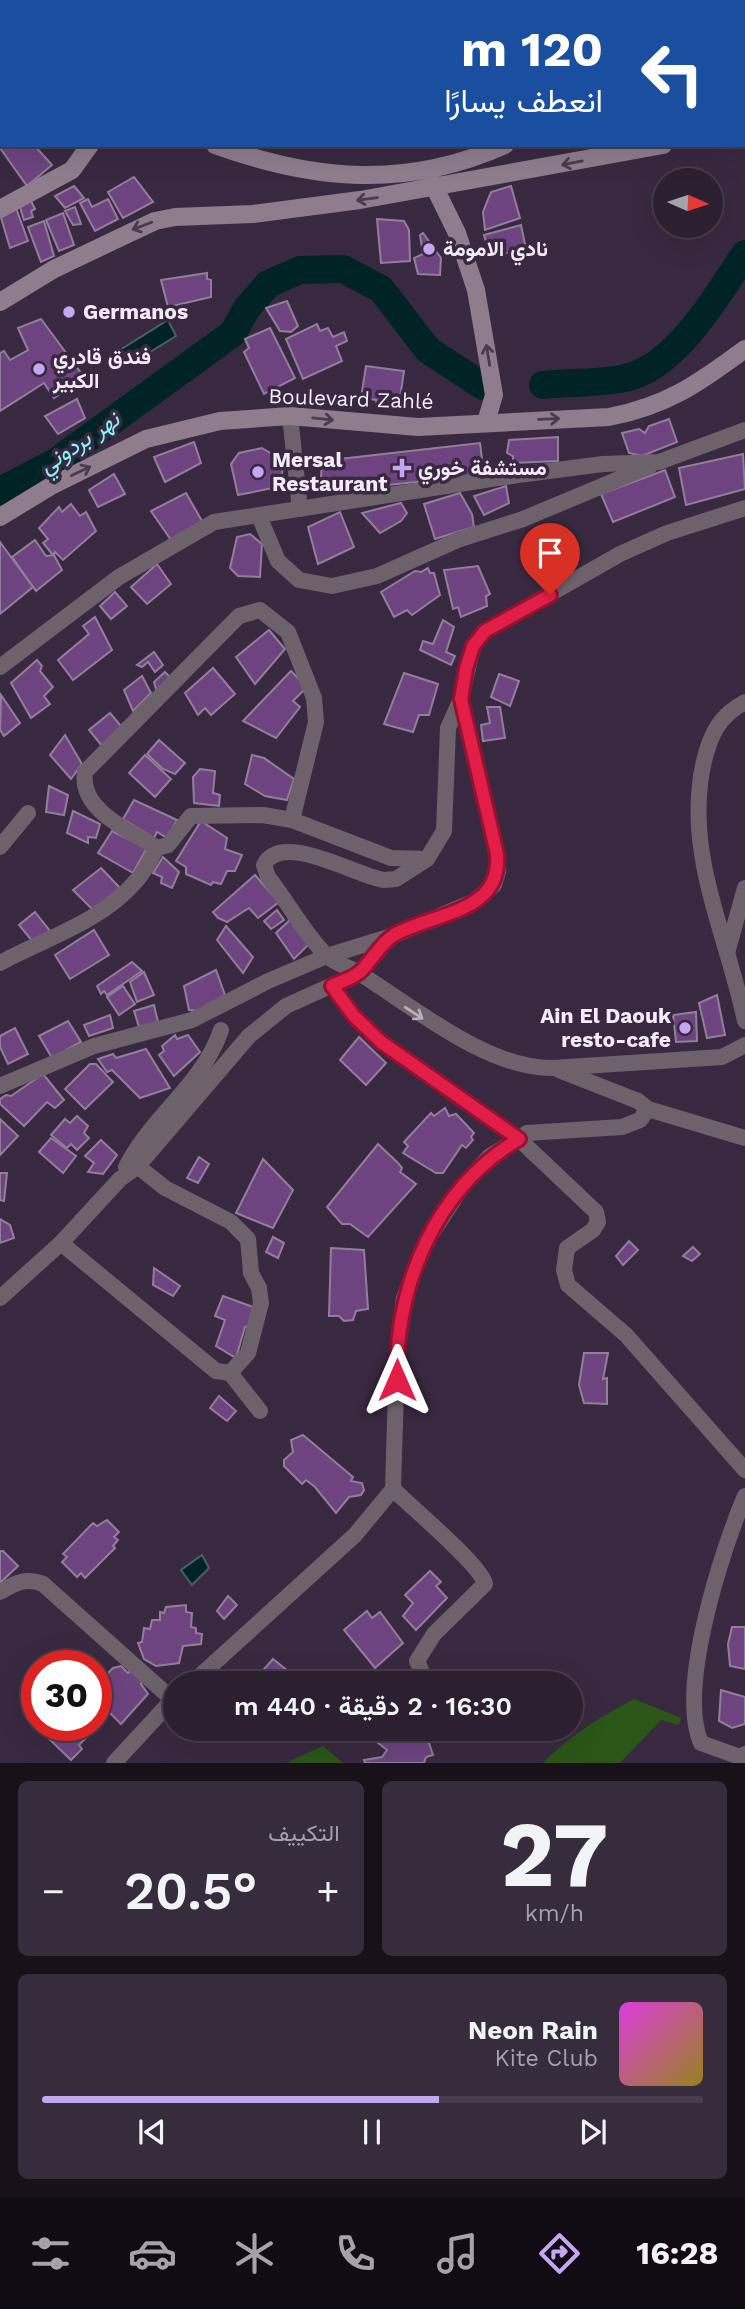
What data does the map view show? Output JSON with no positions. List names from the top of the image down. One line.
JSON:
{"streets":{"main road":["Boulevard Zahlé"]},"one_way":["Boulevard Zahlé"],"water":["نهر بردوني"],"places":{"other":["نادي الامومة","Germanos","فندق قادري الكبير","Mersal Restaurant","Ain El Daouk resto-cafe"],"health":["مستشفة خوري"]},"north":"right","page":{"turn":["120 m","انعطف يسارًا"],"limit":"30","trip":"16:30 · 2 دقيقة · 440 m","tile":[["27","km/h"],"التكييف"],"heat":["−","20.5°","+"],"song":["Neon Rain","Kite Club"],"tabs":"16:28"}}
